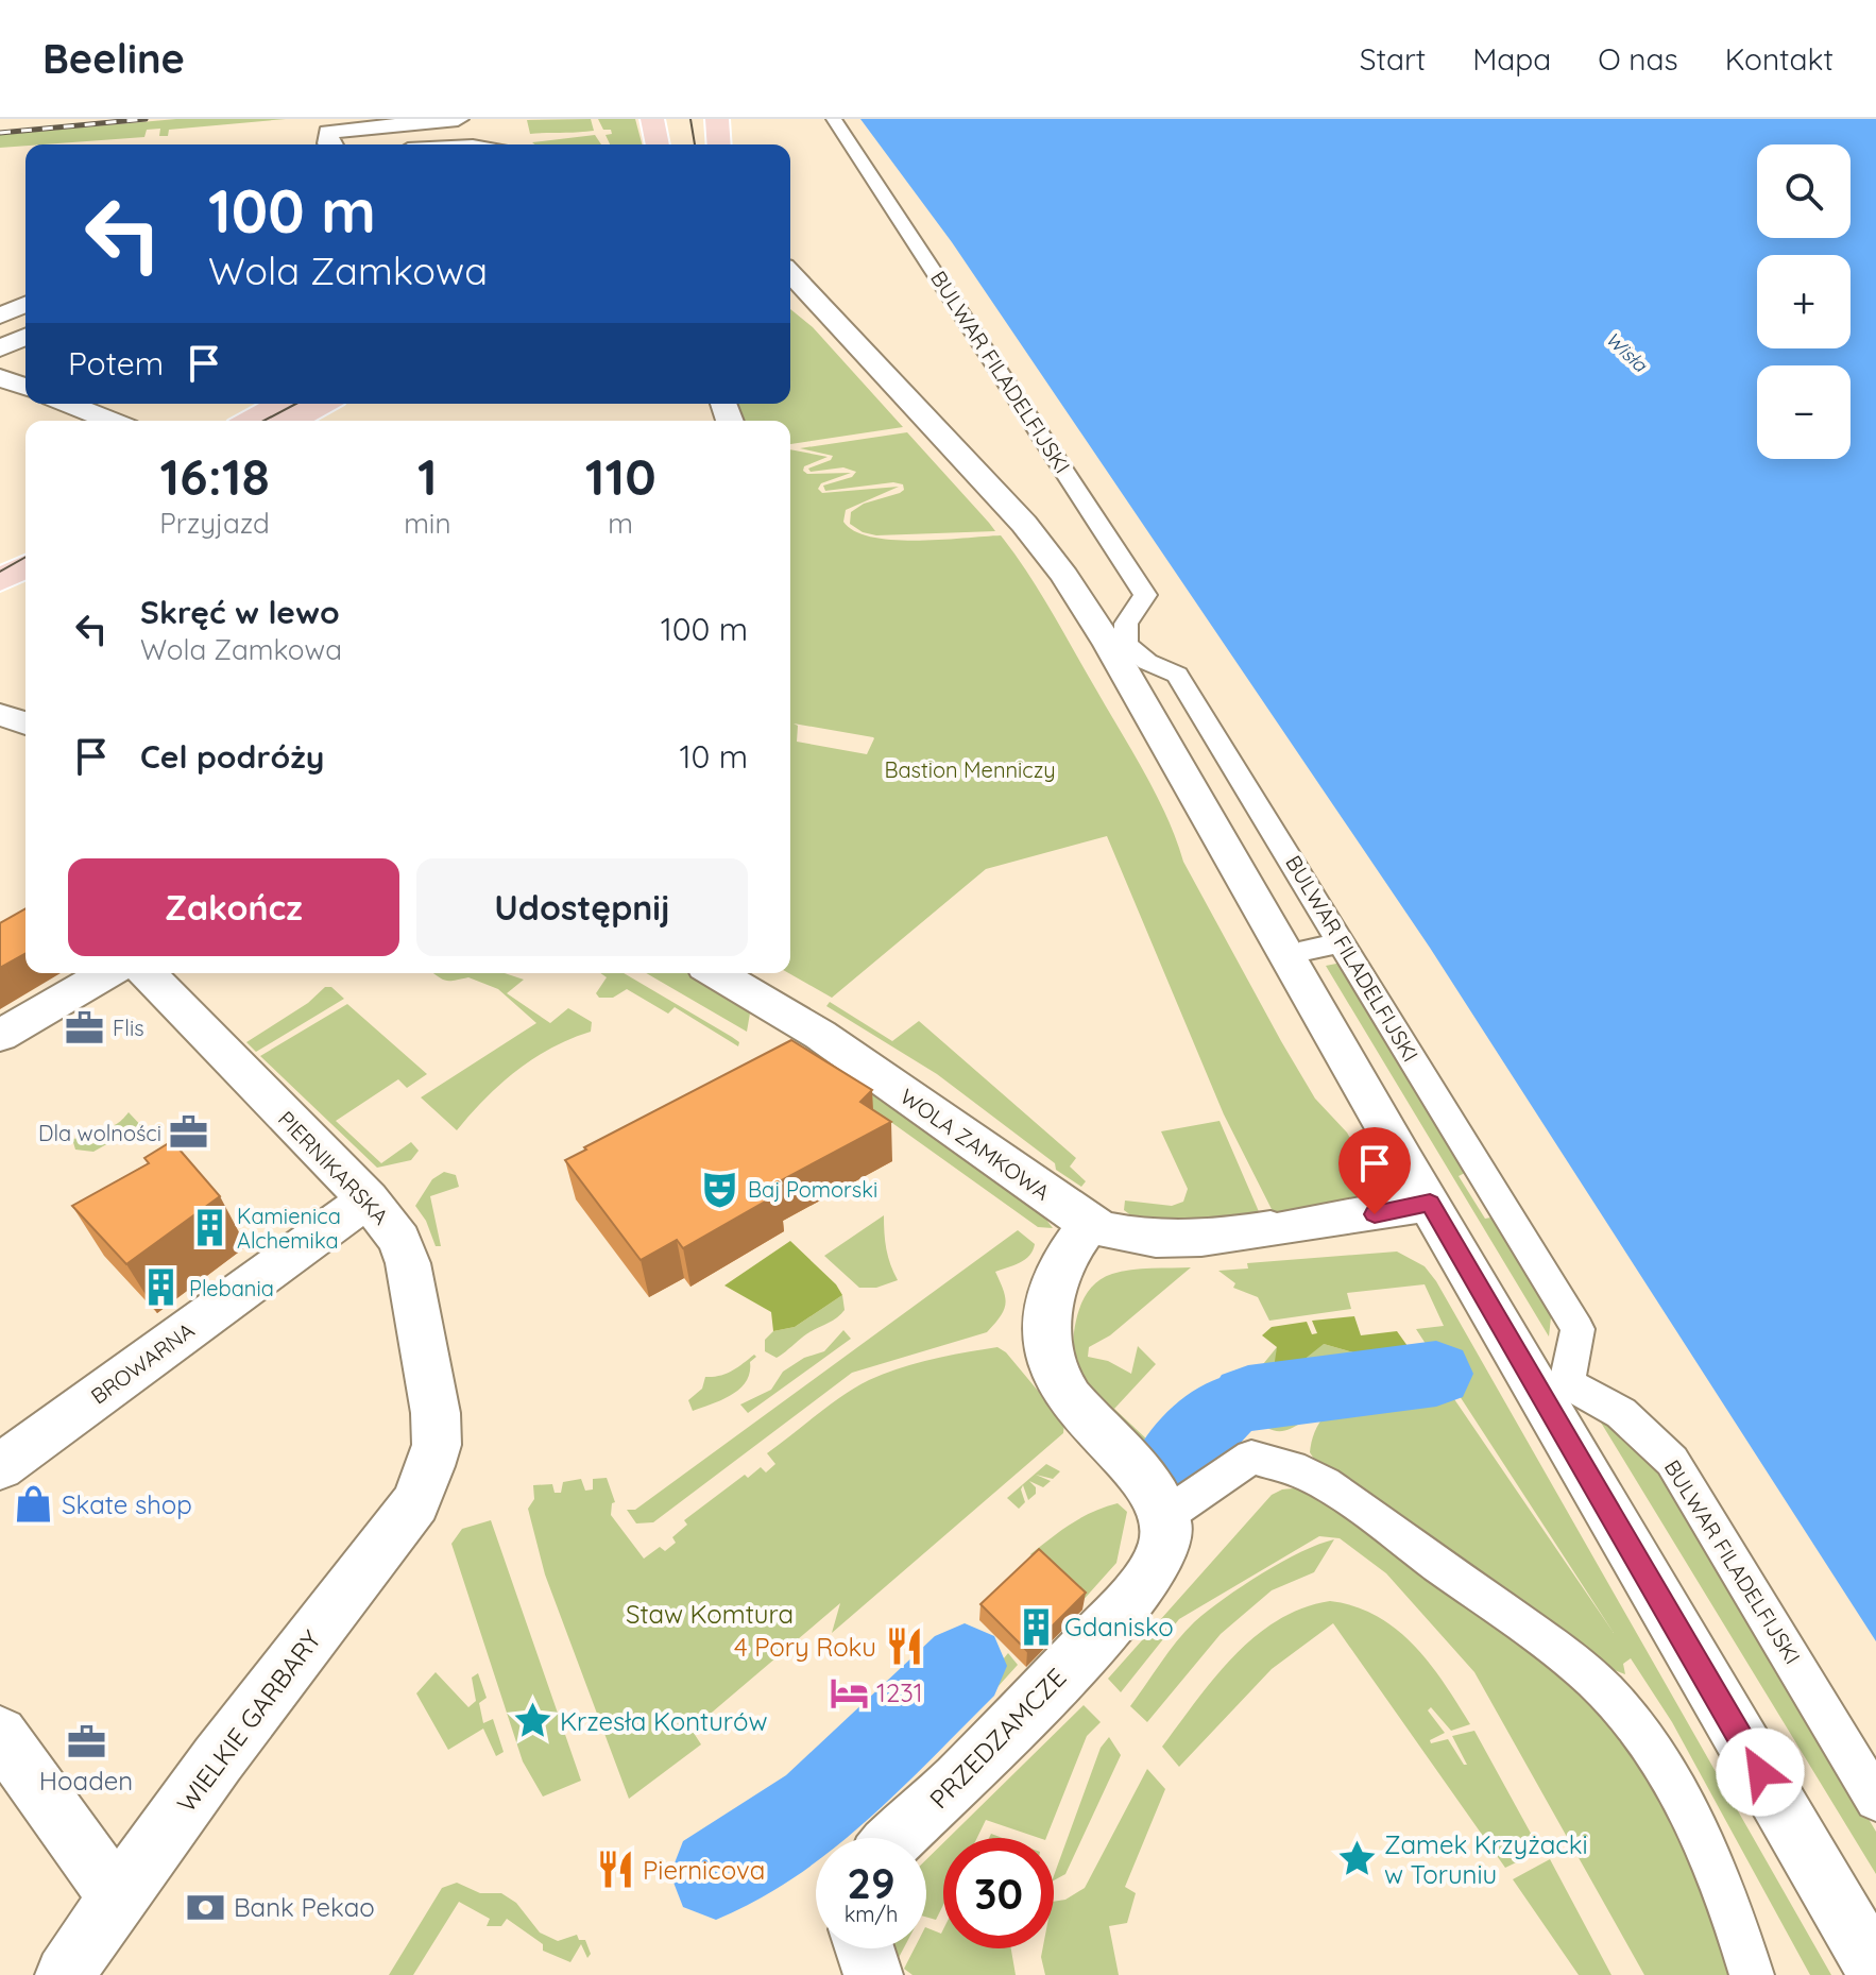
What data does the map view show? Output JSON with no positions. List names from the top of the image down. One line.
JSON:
{"streets":{"street":["BULWAR FILADELFIJSKI","WOLA ZAMKOWA","PIERNIKARSKA","BROWARNA","WIELKIE GARBARY","PRZEDZAMCZE"]},"crossings":[["PIERNIKARSKA","BROWARNA"],["PIERNIKARSKA","WIELKIE GARBARY"]],"water":["Wisła"],"parks":["Bastion Menniczy","Staw Komtura"],"places":{"office":["Flis","Dla wolności","Hoaden"],"theatre":["Baj Pomorski"],"building":["Kamienica Alchemika","Plebania","Gdanisko"],"shop":["Skate shop"],"restaurant":["4 Pory Roku","Piernicova"],"hotel":["1231"],"place":["Krzesła Konturów","Zamek Krzyżacki w Toruniu"],"bank":["Bank Pekao"]},"page":{"header":"Beeline","nav":["Start","Mapa","O nas","Kontakt"],"map_buttons":["+","−"],"turn":["100 m","Wola Zamkowa"],"then":"Potem","eta":["16:18","Przyjazd","1","min","110","m"],"list":[{"name":"Skręć w lewo","note":"Wola Zamkowa","value":"100 m"},{"name":"Cel podróży","value":"10 m"}],"buttons":["Zakończ","Udostępnij"],"speed":"29 km/h","limit":"30"}}
